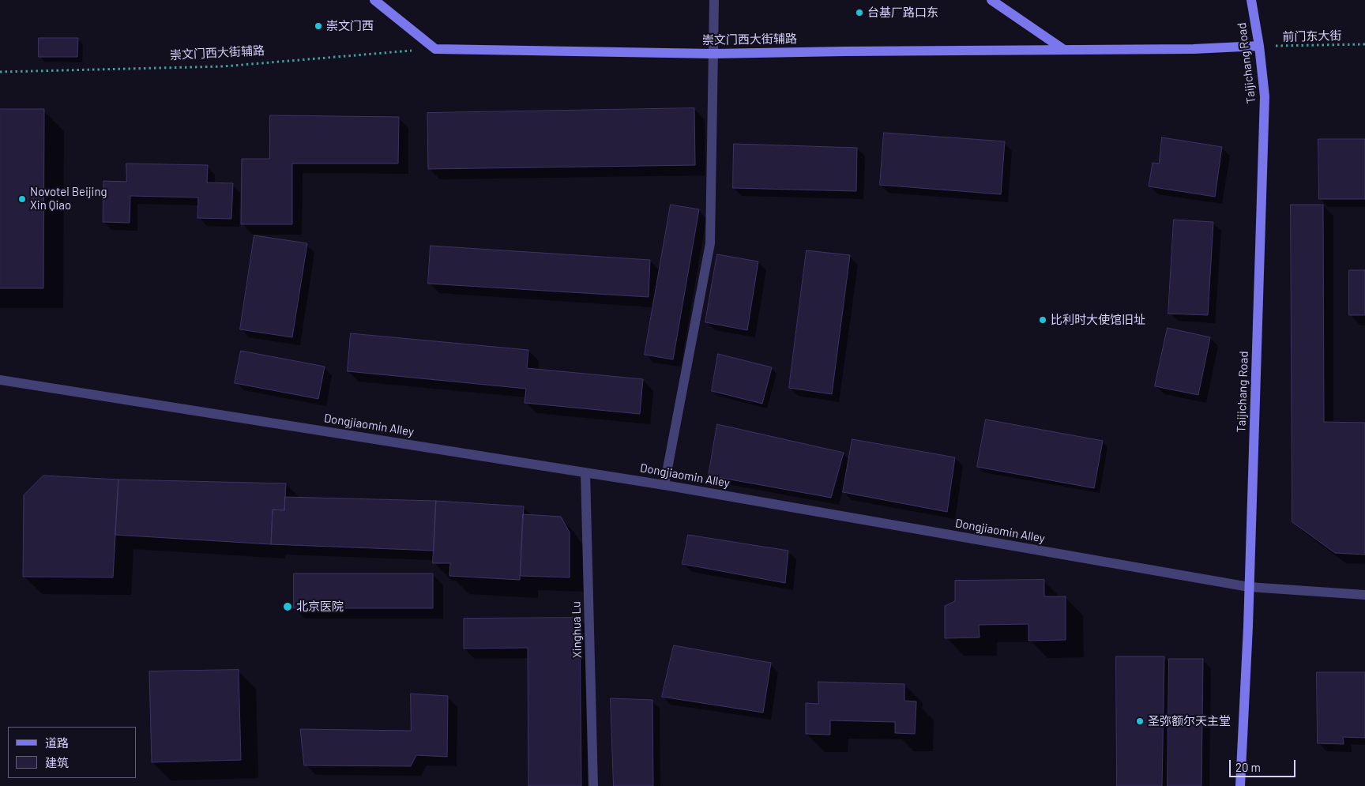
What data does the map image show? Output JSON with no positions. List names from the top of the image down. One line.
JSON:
{"streets":{"street":["崇文门西大街辅路","Taijichang Road","Dongjiaomin Alley","Xinghua Lu"],"path":["前门东大街"]},"crossings":[["前门东大街","崇文门西大街辅路"],["前门东大街","Taijichang Road"],["崇文门西大街辅路","Taijichang Road"],["Taijichang Road","Dongjiaomin Alley"],["Dongjiaomin Alley","Xinghua Lu"]],"places":["台基厂路口东","崇文门西","Novotel Beijing Xin Qiao","比利时大使馆旧址","北京医院","圣弥额尔天主堂"],"legend":["道路","建筑"],"scale_bar":"20 m"}
